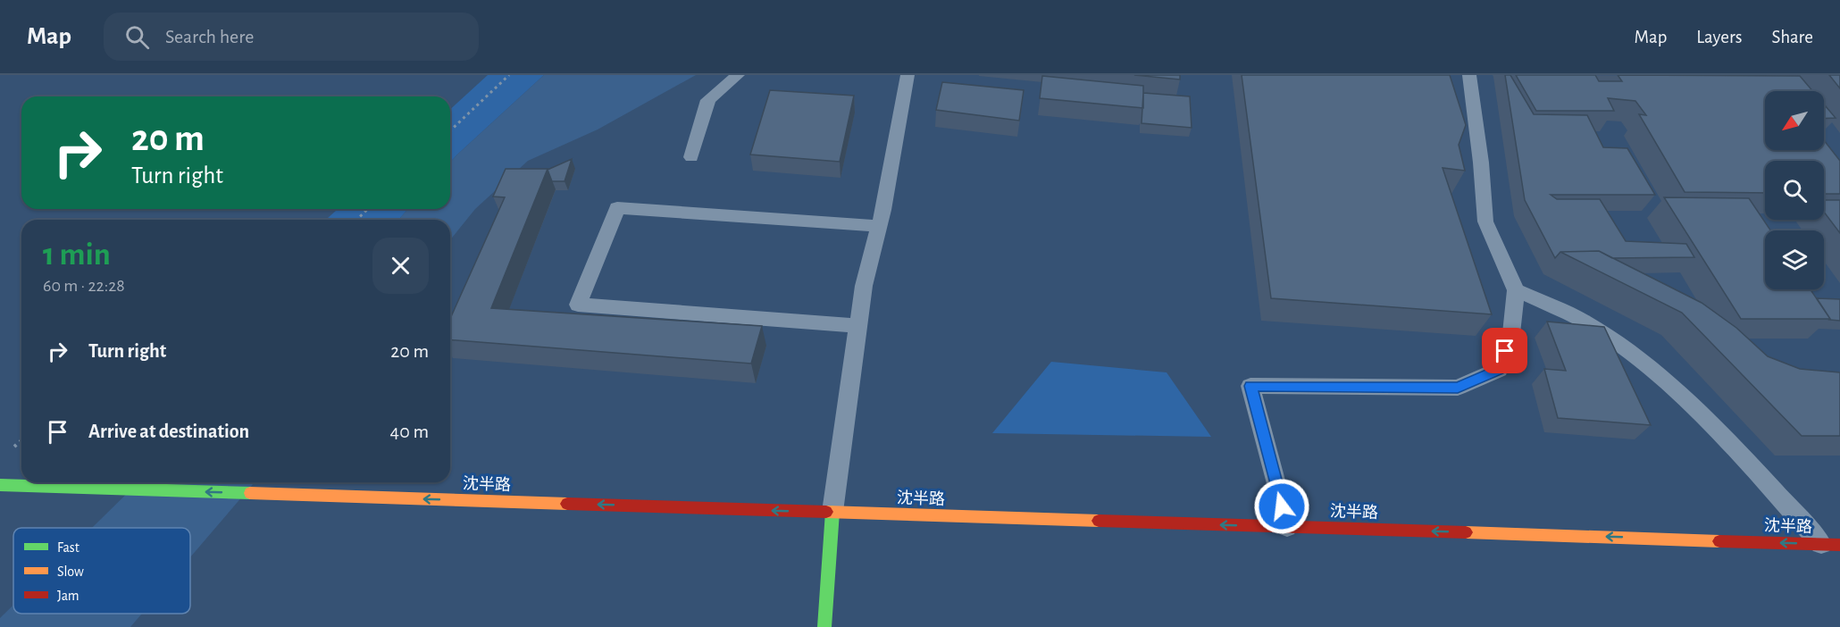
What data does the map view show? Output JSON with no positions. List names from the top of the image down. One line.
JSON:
{"streets":{"main road":["沈半路"]},"one_way":["沈半路"],"legend":["Fast","Slow","Jam"],"north":"bottom left","page":{"header":"Map","search":"Search here","nav":["Map","Layers","Share"],"turn":["20 m","Turn right"],"heading":["1 min","60 m · 22:28"],"list":[{"name":"Turn right","value":"20 m"},{"name":"Arrive at destination","value":"40 m"}]}}
